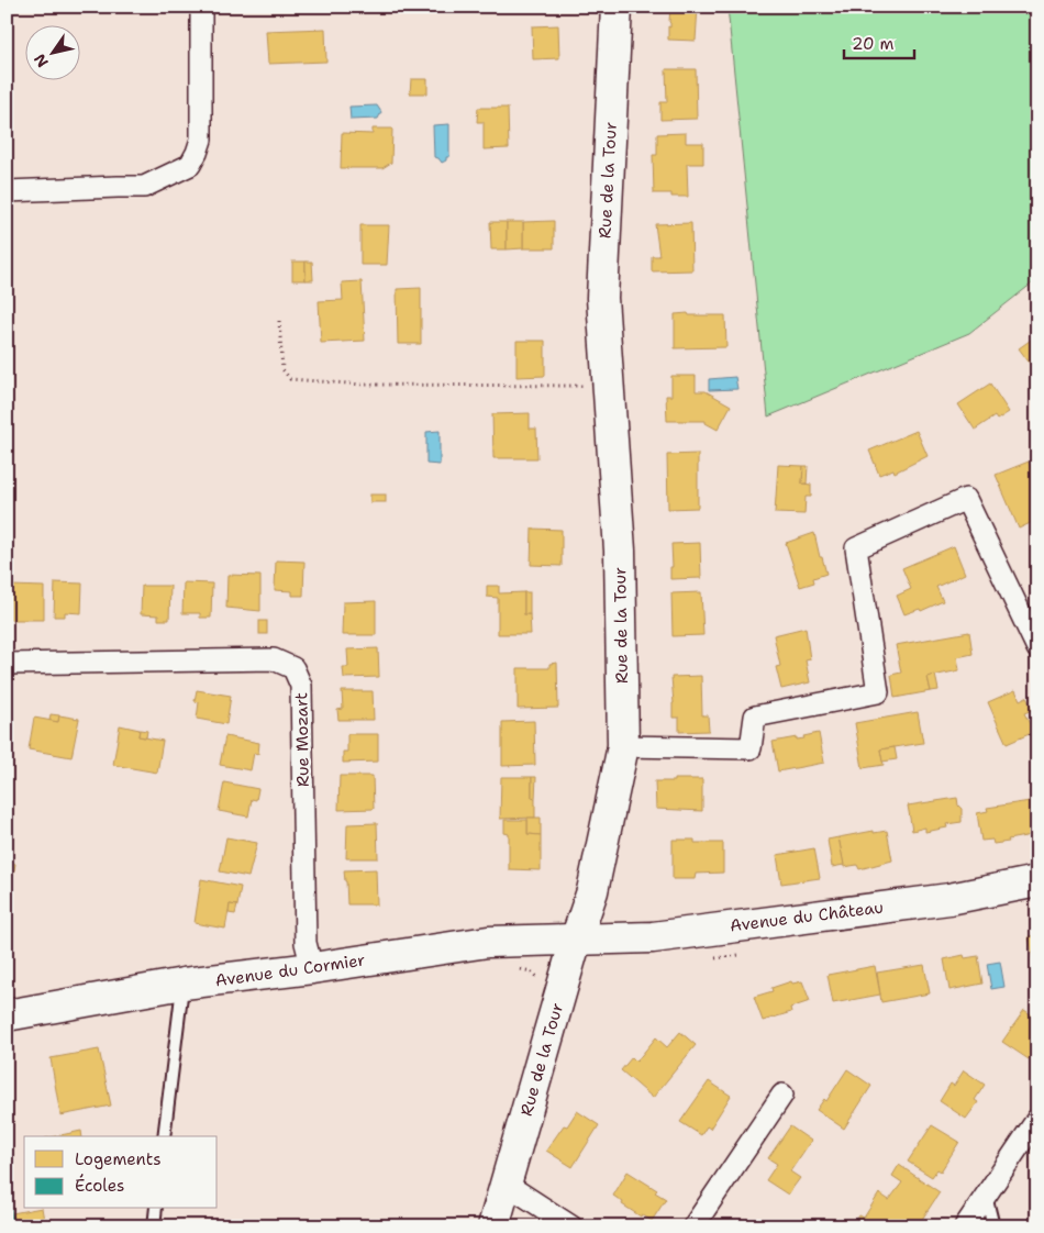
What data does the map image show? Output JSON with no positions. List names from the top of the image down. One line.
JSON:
{"streets":{"street":["Rue de la Tour","Rue Mozart","Avenue du Château","Avenue du Cormier"]},"crossings":[["Rue de la Tour","Avenue du Château"],["Rue de la Tour","Avenue du Cormier"],["Rue Mozart","Avenue du Cormier"],["Avenue du Château","Avenue du Cormier"]],"legend":["Logements","Écoles"],"scale_bar":"20 m","north":"bottom left"}
